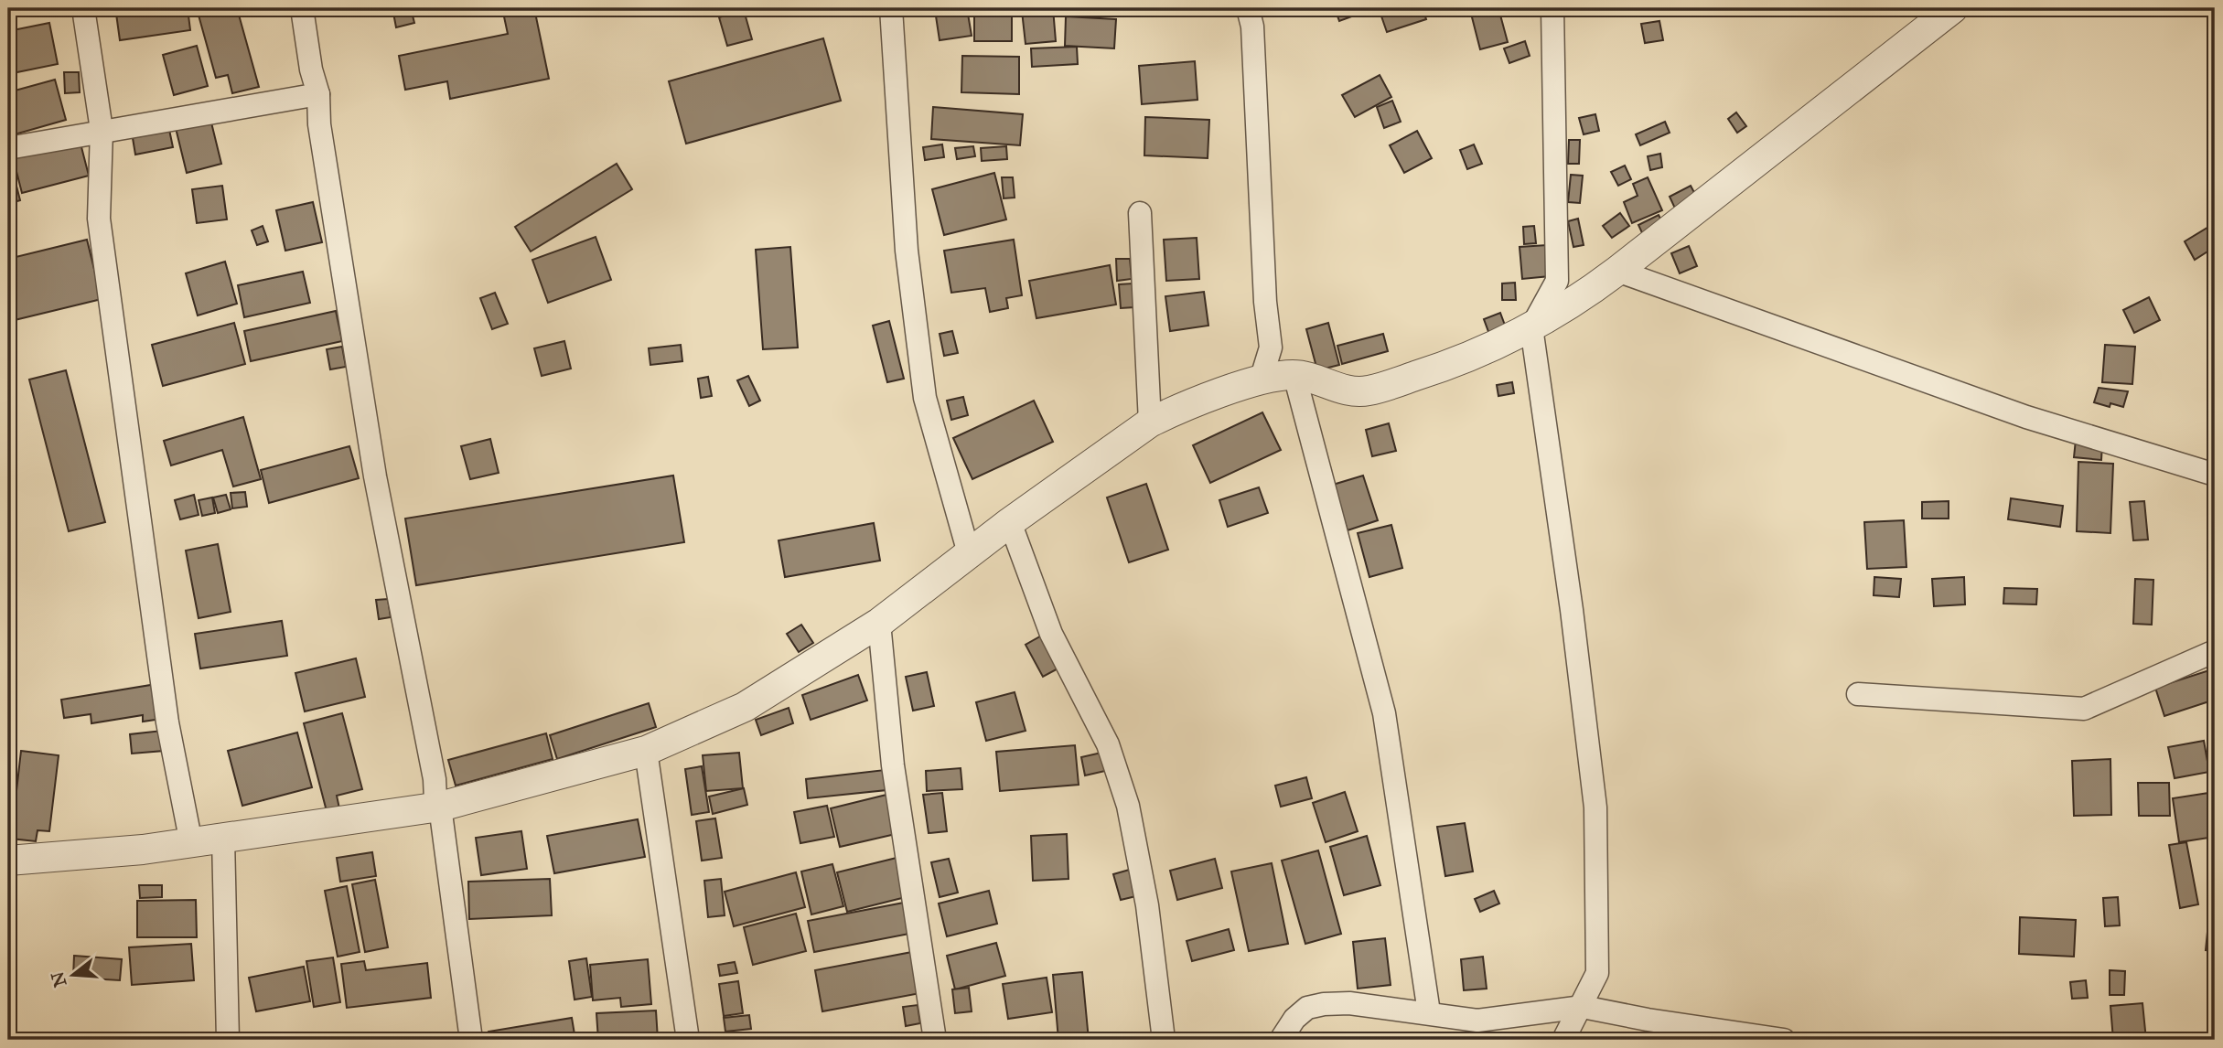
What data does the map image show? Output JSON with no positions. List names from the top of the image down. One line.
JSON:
{"north":"left"}
